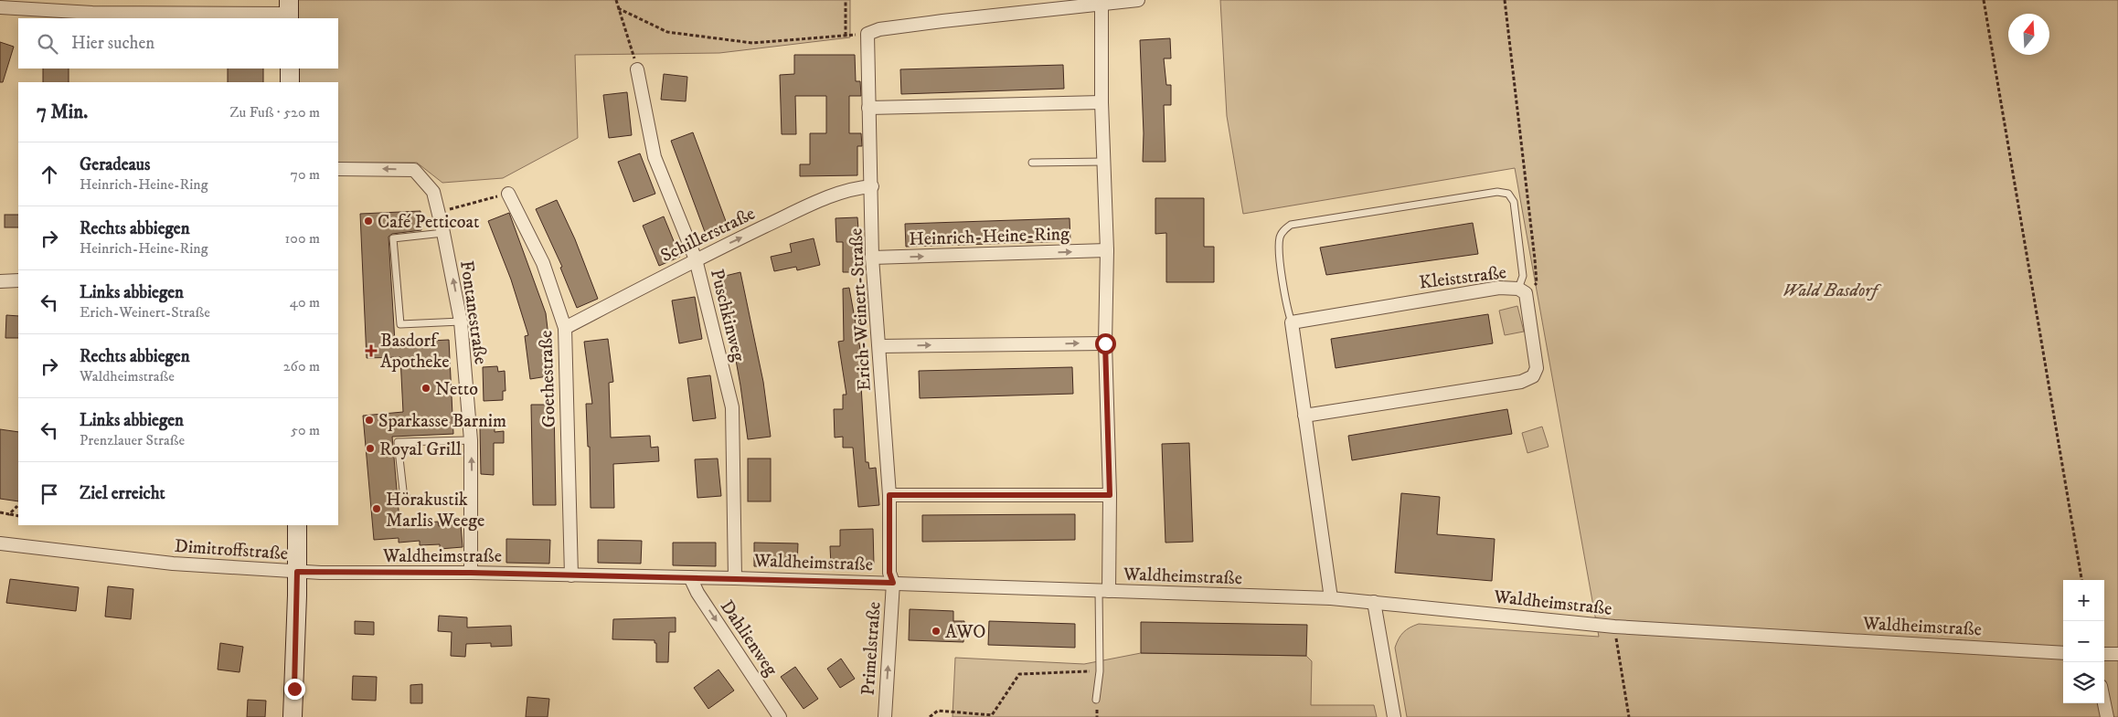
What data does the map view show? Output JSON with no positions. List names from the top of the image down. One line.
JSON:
{"streets":{"street":["Schillerstraße","Heinrich-Heine-Ring","Kleiststraße","Erich-Weinert-Straße","Fontanestraße","Puschkinweg","Goethestraße","Dimitroffstraße","Waldheimstraße","Dahlienweg","Primelstraße"]},"crossings":[["Schillerstraße","Erich-Weinert-Straße"],["Schillerstraße","Puschkinweg"],["Schillerstraße","Goethestraße"],["Heinrich-Heine-Ring","Erich-Weinert-Straße"],["Erich-Weinert-Straße","Waldheimstraße"],["Erich-Weinert-Straße","Primelstraße"],["Fontanestraße","Waldheimstraße"],["Puschkinweg","Waldheimstraße"],["Goethestraße","Waldheimstraße"],["Dimitroffstraße","Waldheimstraße"],["Waldheimstraße","Dahlienweg"],["Waldheimstraße","Primelstraße"]],"one_way":["Schillerstraße","Fontanestraße","Dahlienweg","Primelstraße"],"parks":["Wald Basdorf"],"places":{"other":["Café Petticoat","Netto","Sparkasse Barnim","Royal Grill","Hörakustik Marlis Weege","AWO"],"health":["Basdorf Apotheke"]},"north":"top","page":{"search":"Hier suchen","heading":["7 Min.","Zu Fuß · 520 m"],"list":[["Geradeaus","Heinrich-Heine-Ring","70 m"],["Rechts abbiegen","Heinrich-Heine-Ring","100 m"],["Links abbiegen","Erich-Weinert-Straße","40 m"],["Rechts abbiegen","Waldheimstraße","260 m"],["Links abbiegen","Prenzlauer Straße","50 m"],"Ziel erreicht"],"map_buttons":["+","−"]}}
